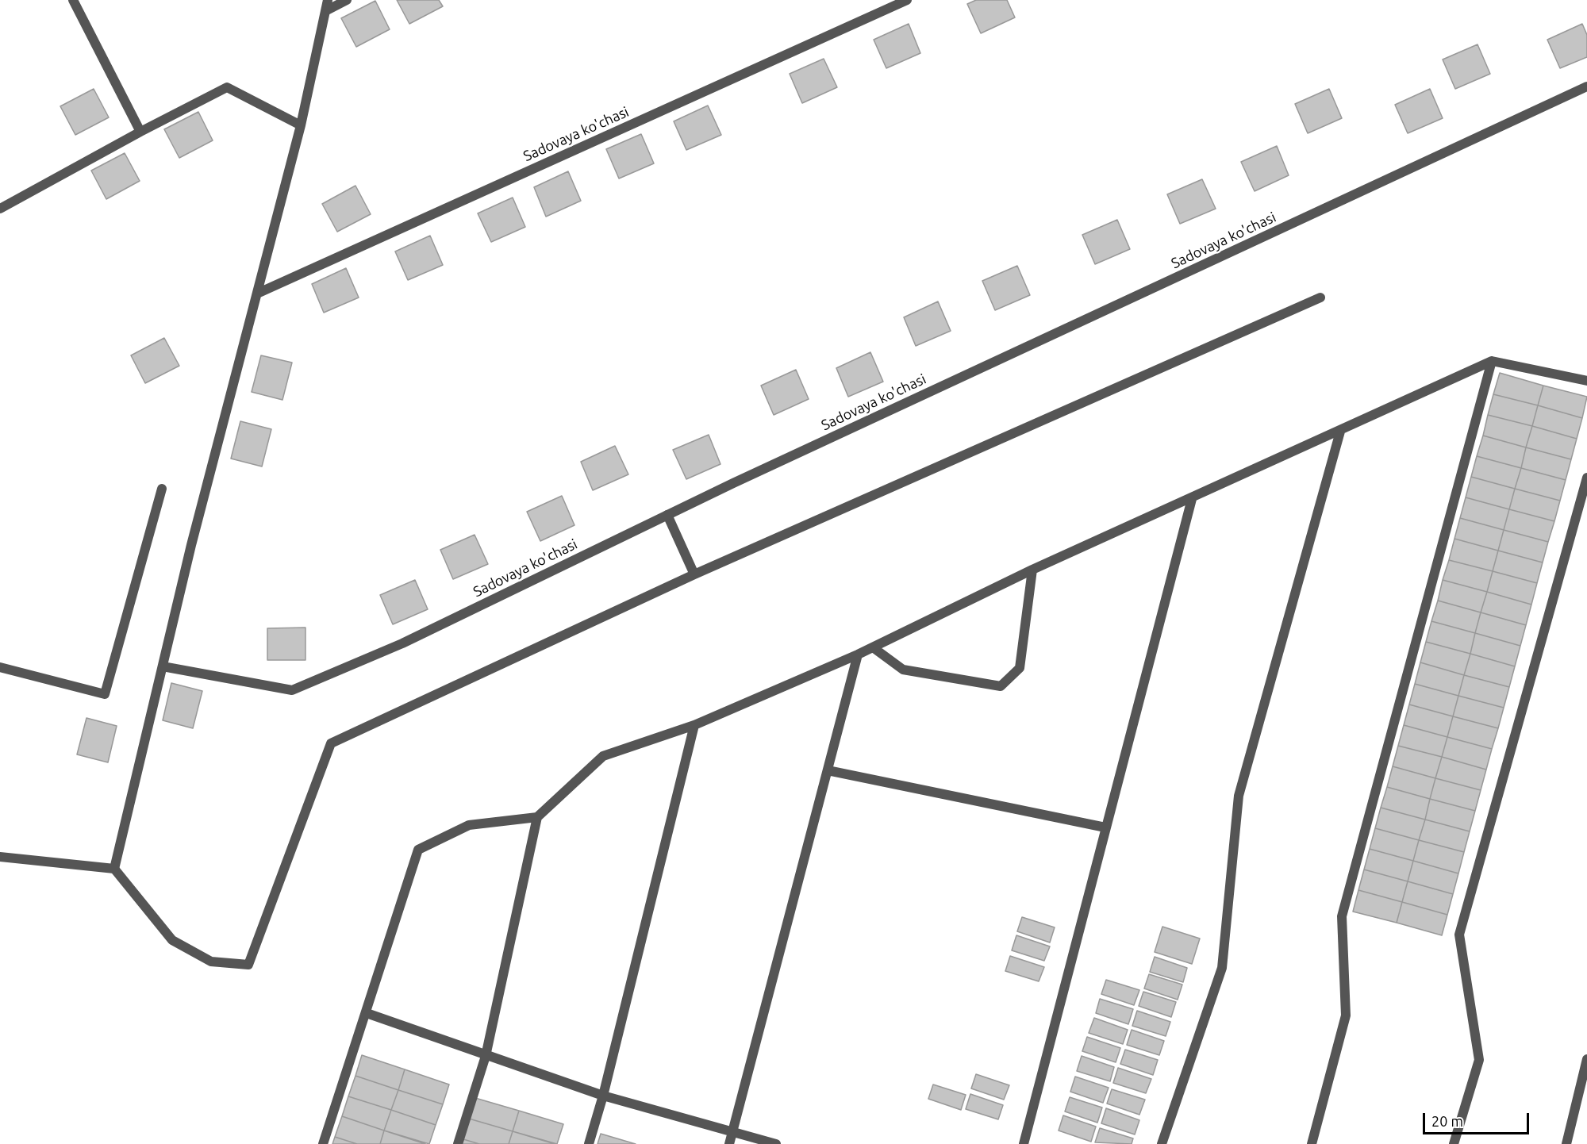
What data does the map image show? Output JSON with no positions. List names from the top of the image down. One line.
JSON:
{"streets":{"street":["Sadovaya ko'chasi"]},"scale_bar":"20 m"}
